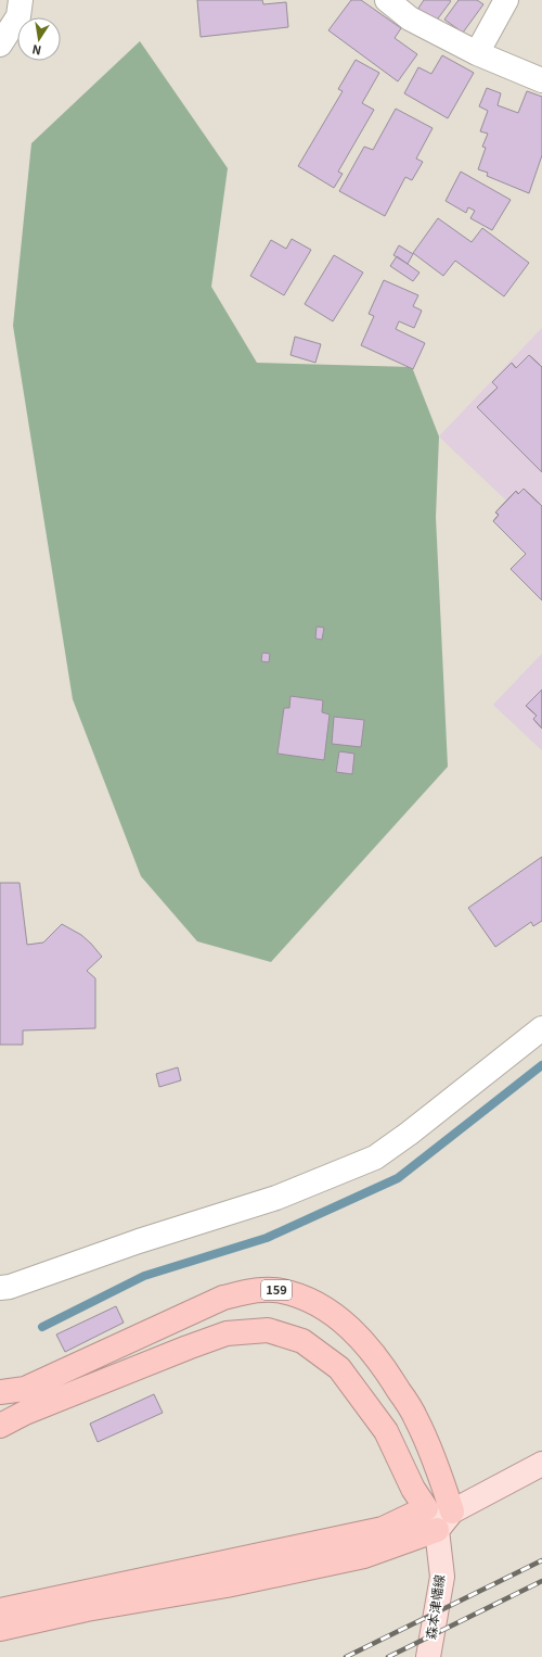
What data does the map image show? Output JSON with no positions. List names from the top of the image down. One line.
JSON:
{"streets":{"highway":["159"],"main road":["森本津幡線"]},"north":"bottom"}
